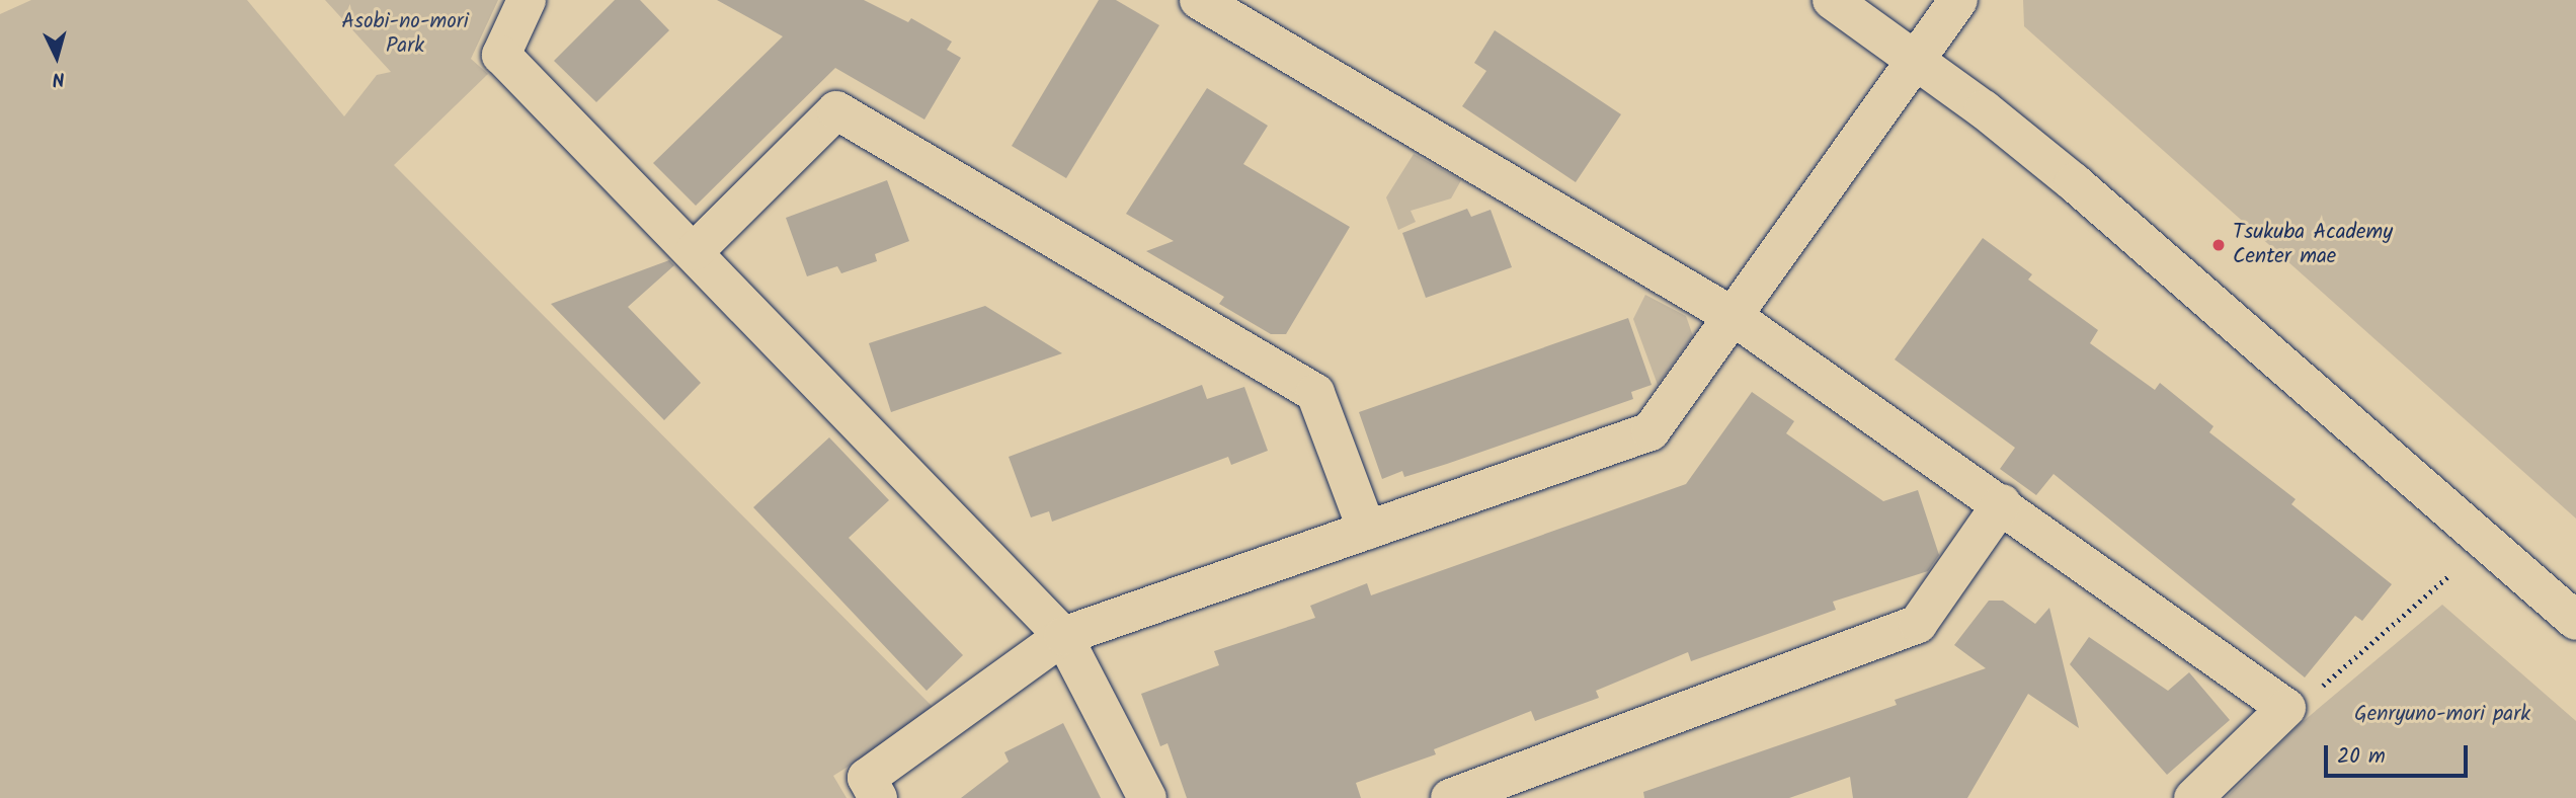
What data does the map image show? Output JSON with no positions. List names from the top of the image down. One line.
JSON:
{"parks":["Asobi-no-mori Park","Genryuno-mori park"],"places":["Tsukuba Academy Center mae"],"scale_bar":"20 m","north":"bottom"}
